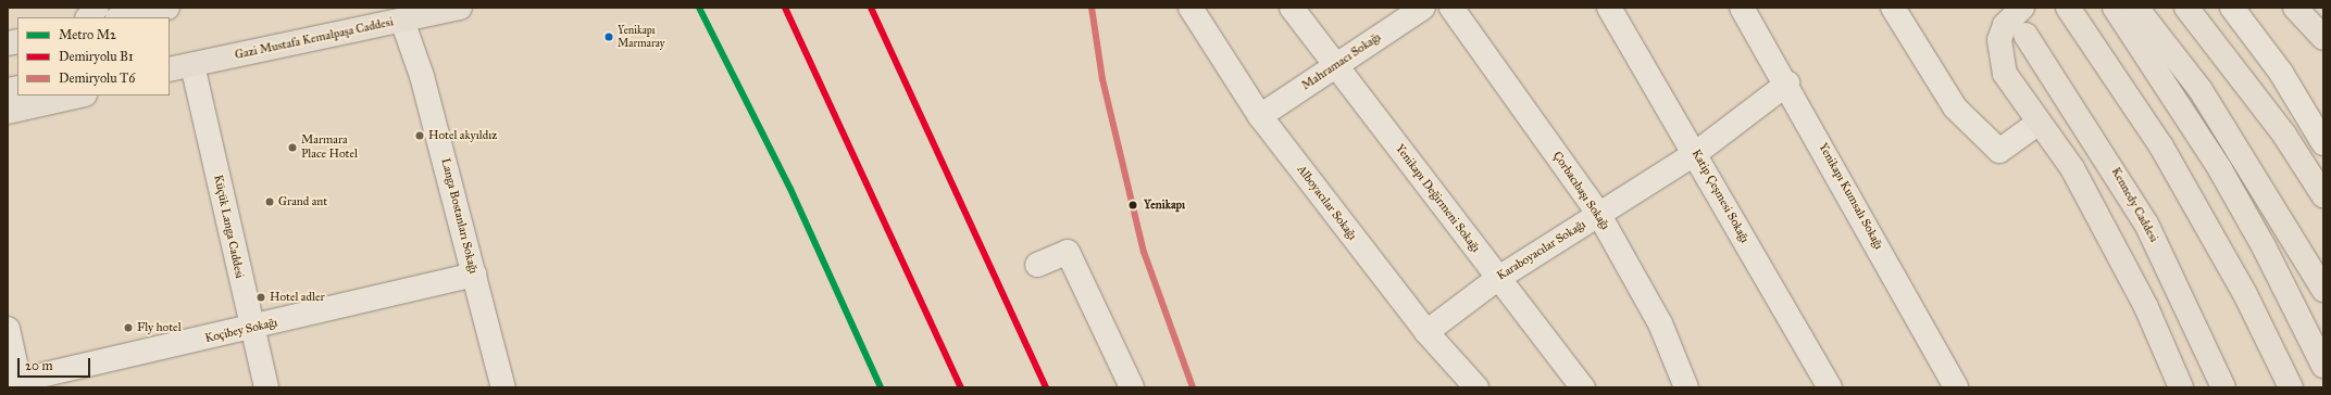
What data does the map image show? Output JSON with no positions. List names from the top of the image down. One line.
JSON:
{"streets":{"main road":["Gazi Mustafa Kemalpaşa Caddesi","Kennedy Caddesi"],"street":["Mahramacı Sokağı","Çorbacıbaşı Sokağı","Katip Çeşmesi Sokağı","Yenikapı Kumsalı Sokağı","Yenikapı Değirmeni Sokağı","Alboyacılar Sokağı","Langa Bostanları Sokağı","Küçük Langa Caddesi","Karaboyacılar Sokağı","Koçibey Sokağı"]},"crossings":[["Gazi Mustafa Kemalpaşa Caddesi","Langa Bostanları Sokağı"],["Gazi Mustafa Kemalpaşa Caddesi","Küçük Langa Caddesi"],["Mahramacı Sokağı","Yenikapı Değirmeni Sokağı"],["Mahramacı Sokağı","Alboyacılar Sokağı"],["Çorbacıbaşı Sokağı","Karaboyacılar Sokağı"],["Katip Çeşmesi Sokağı","Karaboyacılar Sokağı"],["Yenikapı Kumsalı Sokağı","Karaboyacılar Sokağı"],["Yenikapı Değirmeni Sokağı","Karaboyacılar Sokağı"],["Alboyacılar Sokağı","Karaboyacılar Sokağı"],["Langa Bostanları Sokağı","Koçibey Sokağı"],["Küçük Langa Caddesi","Koçibey Sokağı"]],"places":["Yenikapı Marmaray","Hotel akyıldız","Marmara Place Hotel","Grand ant","Yenikapı","Hotel adler","Fly hotel"],"lines":["metro line M2","rail line B1","rail line T6"],"legend":["Metro M2","Demiryolu B1","Demiryolu T6"],"scale_bar":"20 m"}
